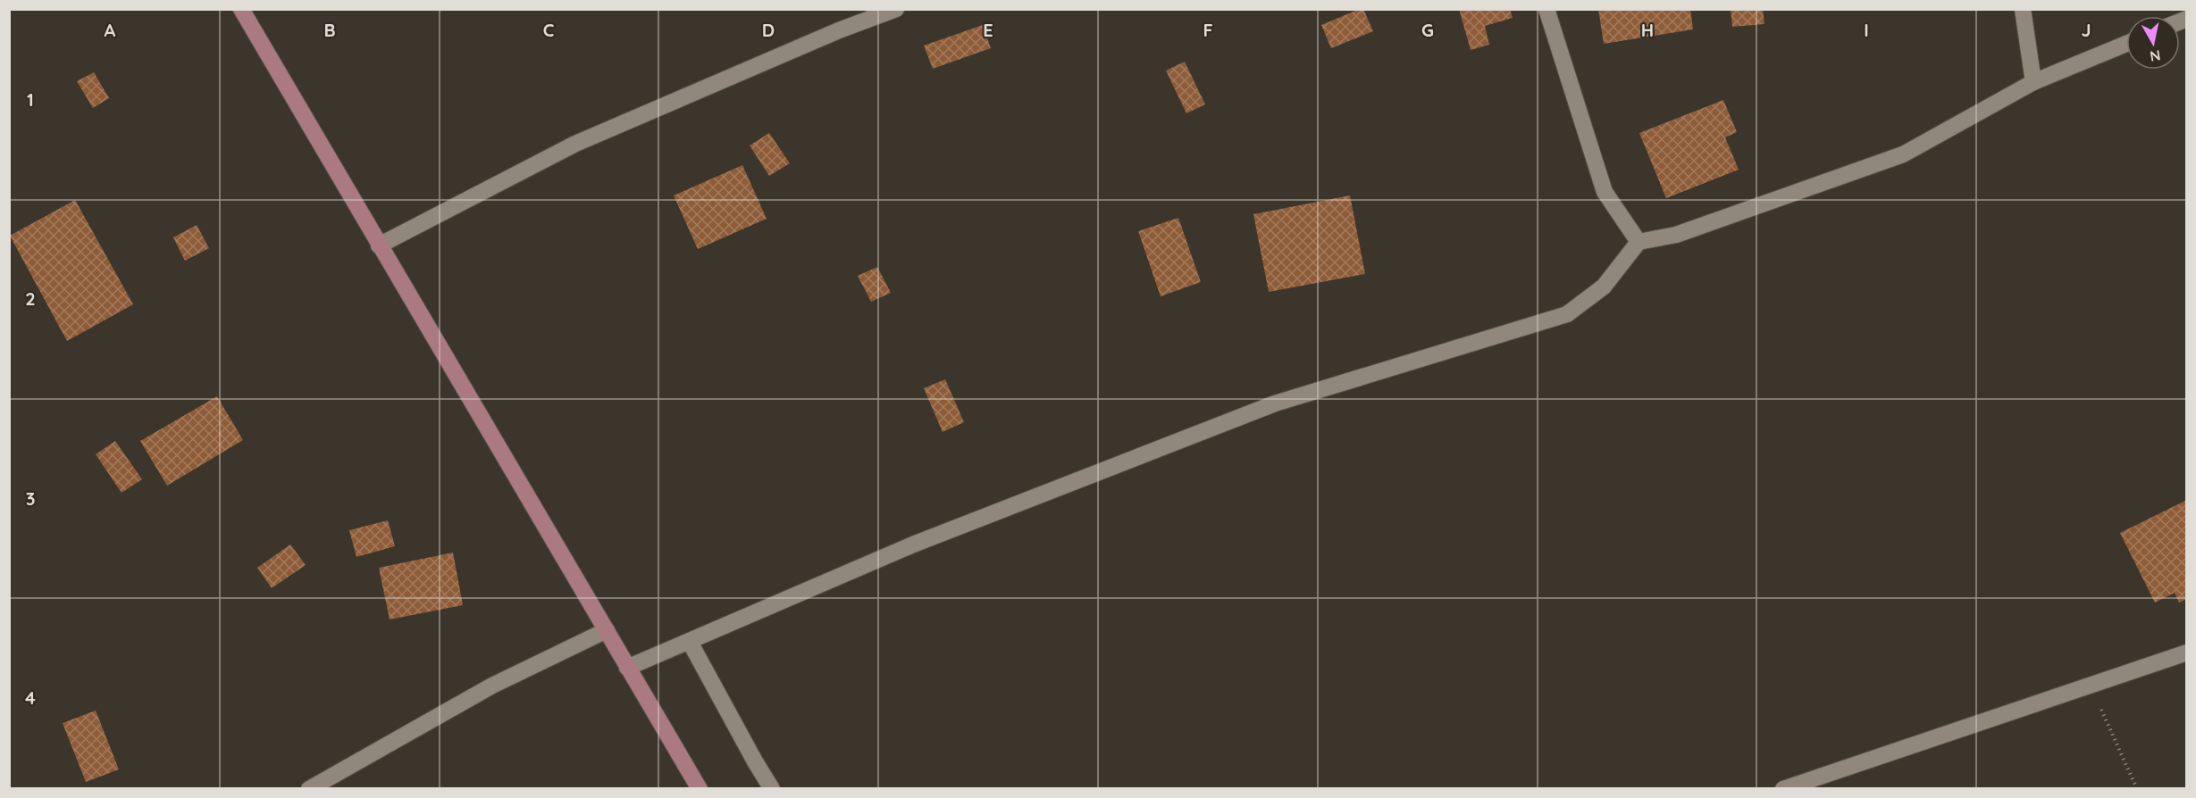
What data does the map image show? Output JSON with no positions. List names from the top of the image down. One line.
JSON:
{"north":"bottom","grid":{"columns":["A","B","C","D","E","F","G","H","I","J"],"rows":["1","2","3","4"]}}
